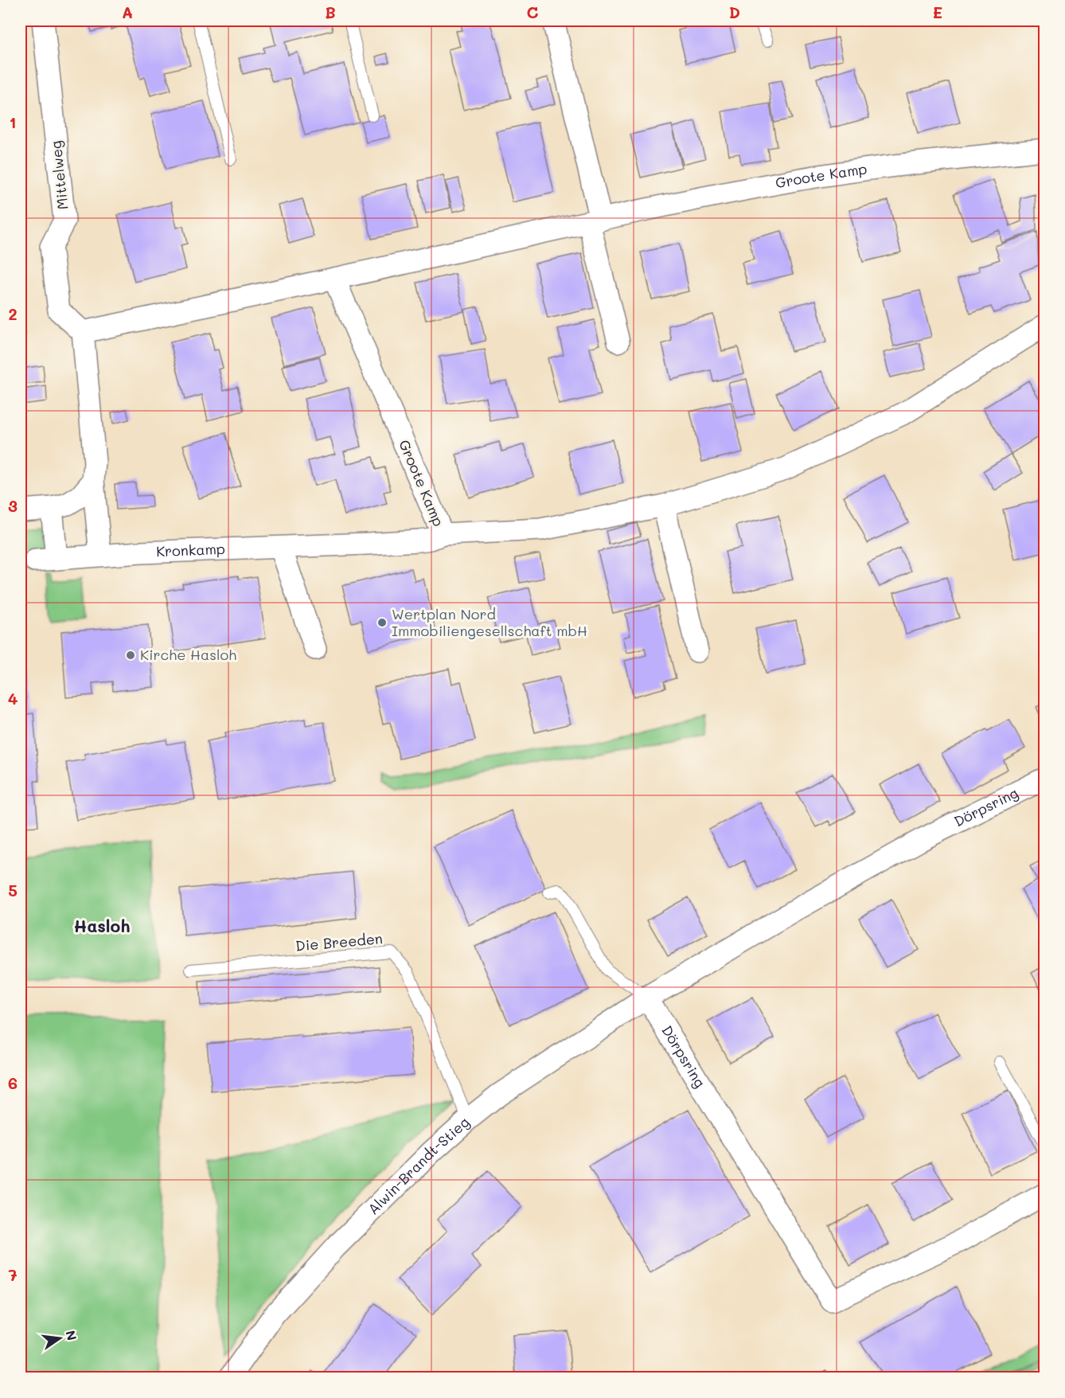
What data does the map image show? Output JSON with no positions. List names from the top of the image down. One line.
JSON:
{"streets":{"street":["Mittelweg","Groote Kamp","Kronkamp","Dörpsring","Alwin-Brandt-Stieg"],"lane":["Die Breeden"]},"crossings":[["Mittelweg","Groote Kamp"],["Groote Kamp","Kronkamp"],["Dörpsring","Alwin-Brandt-Stieg"],["Die Breeden","Alwin-Brandt-Stieg"]],"districts":["Hasloh"],"places":["Wertplan Nord Immobiliengesellschaft mbH","Kirche Hasloh"],"north":"right","grid":{"columns":["A","B","C","D","E"],"rows":["1","2","3","4","5","6","7"]}}
